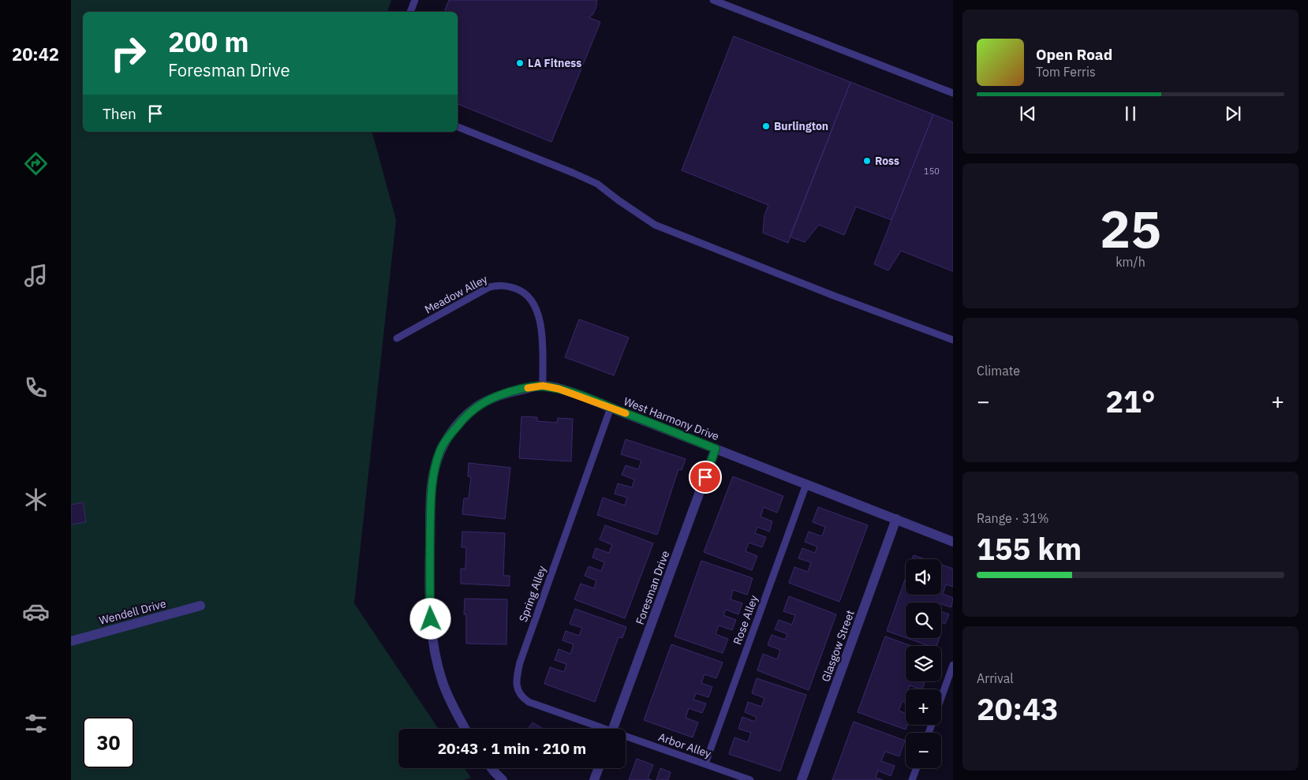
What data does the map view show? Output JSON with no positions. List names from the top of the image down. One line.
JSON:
{"streets":{"street":["West Harmony Drive","Foresman Drive","Wendell Drive","Glasgow Street"],"lane":["Meadow Alley","Spring Alley","Rose Alley","Arbor Alley"]},"crossings":[["Meadow Alley","West Harmony Drive"],["West Harmony Drive","Foresman Drive"],["West Harmony Drive","Spring Alley"],["West Harmony Drive","Rose Alley"],["West Harmony Drive","Glasgow Street"],["Rose Alley","Arbor Alley"]],"places":["LA Fitness","Burlington","Ross"],"house_numbers":["150"],"page":{"tabs":"20:42","turn":["200 m","Foresman Drive"],"song":["Open Road","Tom Ferris"],"then":"Then","tile":[["25","km/h"],"Climate",["Range · 31%","155 km"],["Arrival","20:43"]],"heat":["−","21°","+"],"map_buttons":["+","−"],"limit":"30","trip":"20:43 · 1 min · 210 m"}}
